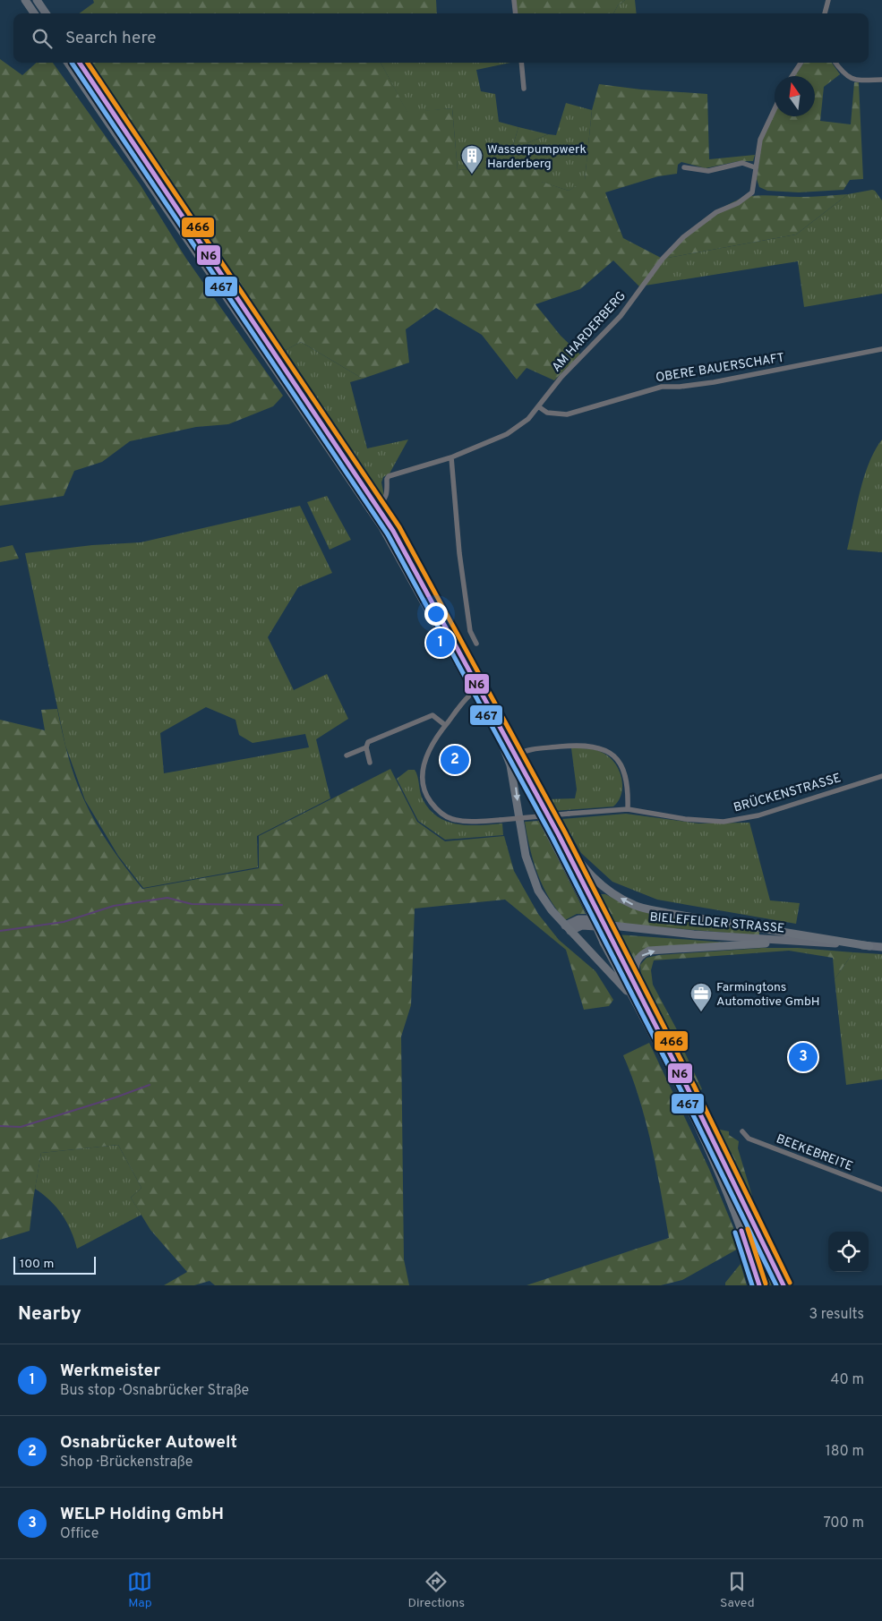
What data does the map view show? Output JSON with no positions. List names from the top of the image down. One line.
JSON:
{"streets":{"main road":["BIELEFELDER STRASSE"],"street":["AM HARDERBERG","OBERE BAUERSCHAFT","BRÜCKENSTRASSE","BEEKEBREITE"]},"crossings":[["AM HARDERBERG","OBERE BAUERSCHAFT"]],"places":{"building":["Wasserpumpwerk Harderberg"],"office":["Farmingtons Automotive GmbH"]},"lines":["transit line N6","transit line 467","transit line 466"],"scale_bar":"100 m","north":"top","page":{"search":"Search here","pins":["1","2","3"],"scale":"100 m","heading":["Nearby","3 results"],"list":[{"mark":"1","name":"Werkmeister","note":"Bus stop · Osnabrücker Straße","value":"40 m"},{"mark":"2","name":"Osnabrücker Autowelt","note":"Shop · Brückenstraße","value":"180 m"},{"mark":"3","name":"WELP Holding GmbH","note":"Office","value":"700 m"}],"nav":["Map","Directions","Saved"]}}
